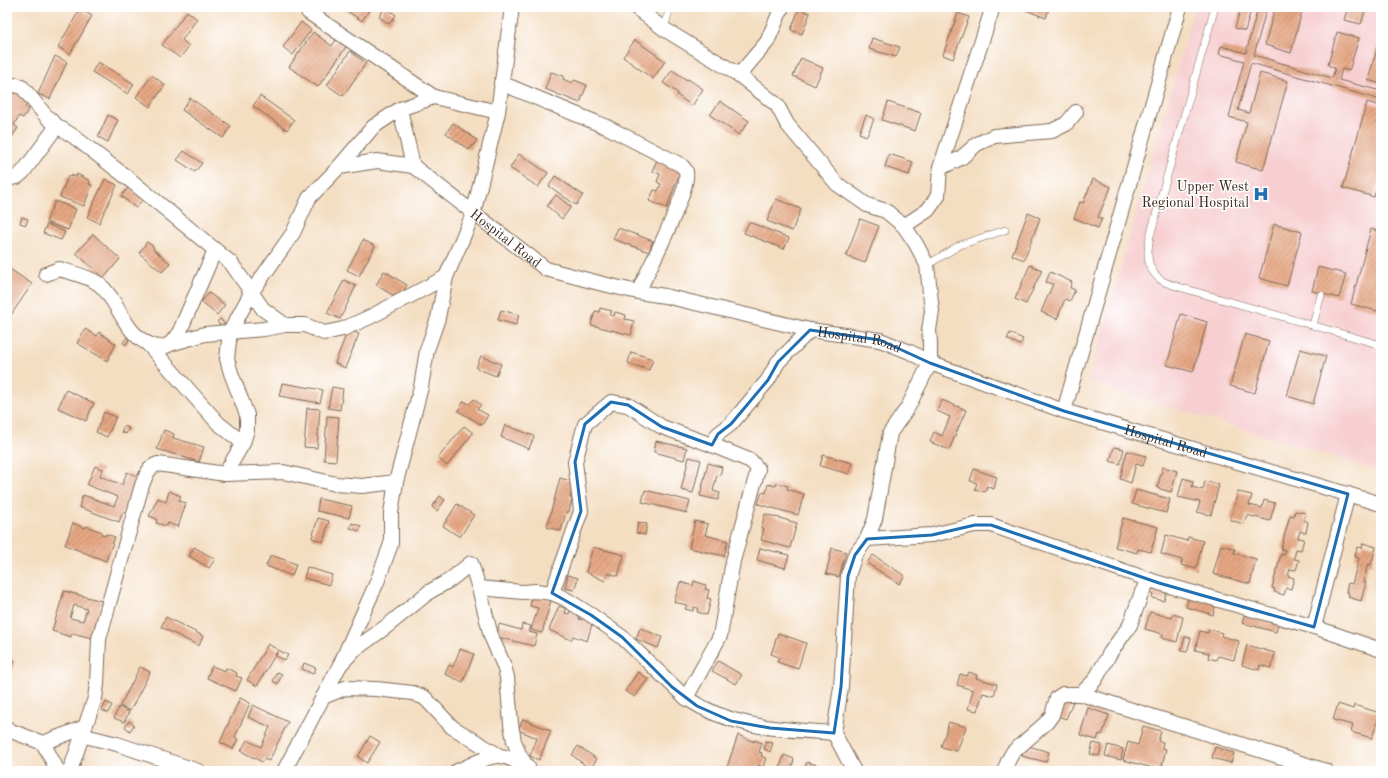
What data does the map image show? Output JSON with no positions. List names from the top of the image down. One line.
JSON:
{"streets":{"street":["Hospital Road"]},"places":{"hospital":["Upper West Regional Hospital"]}}
